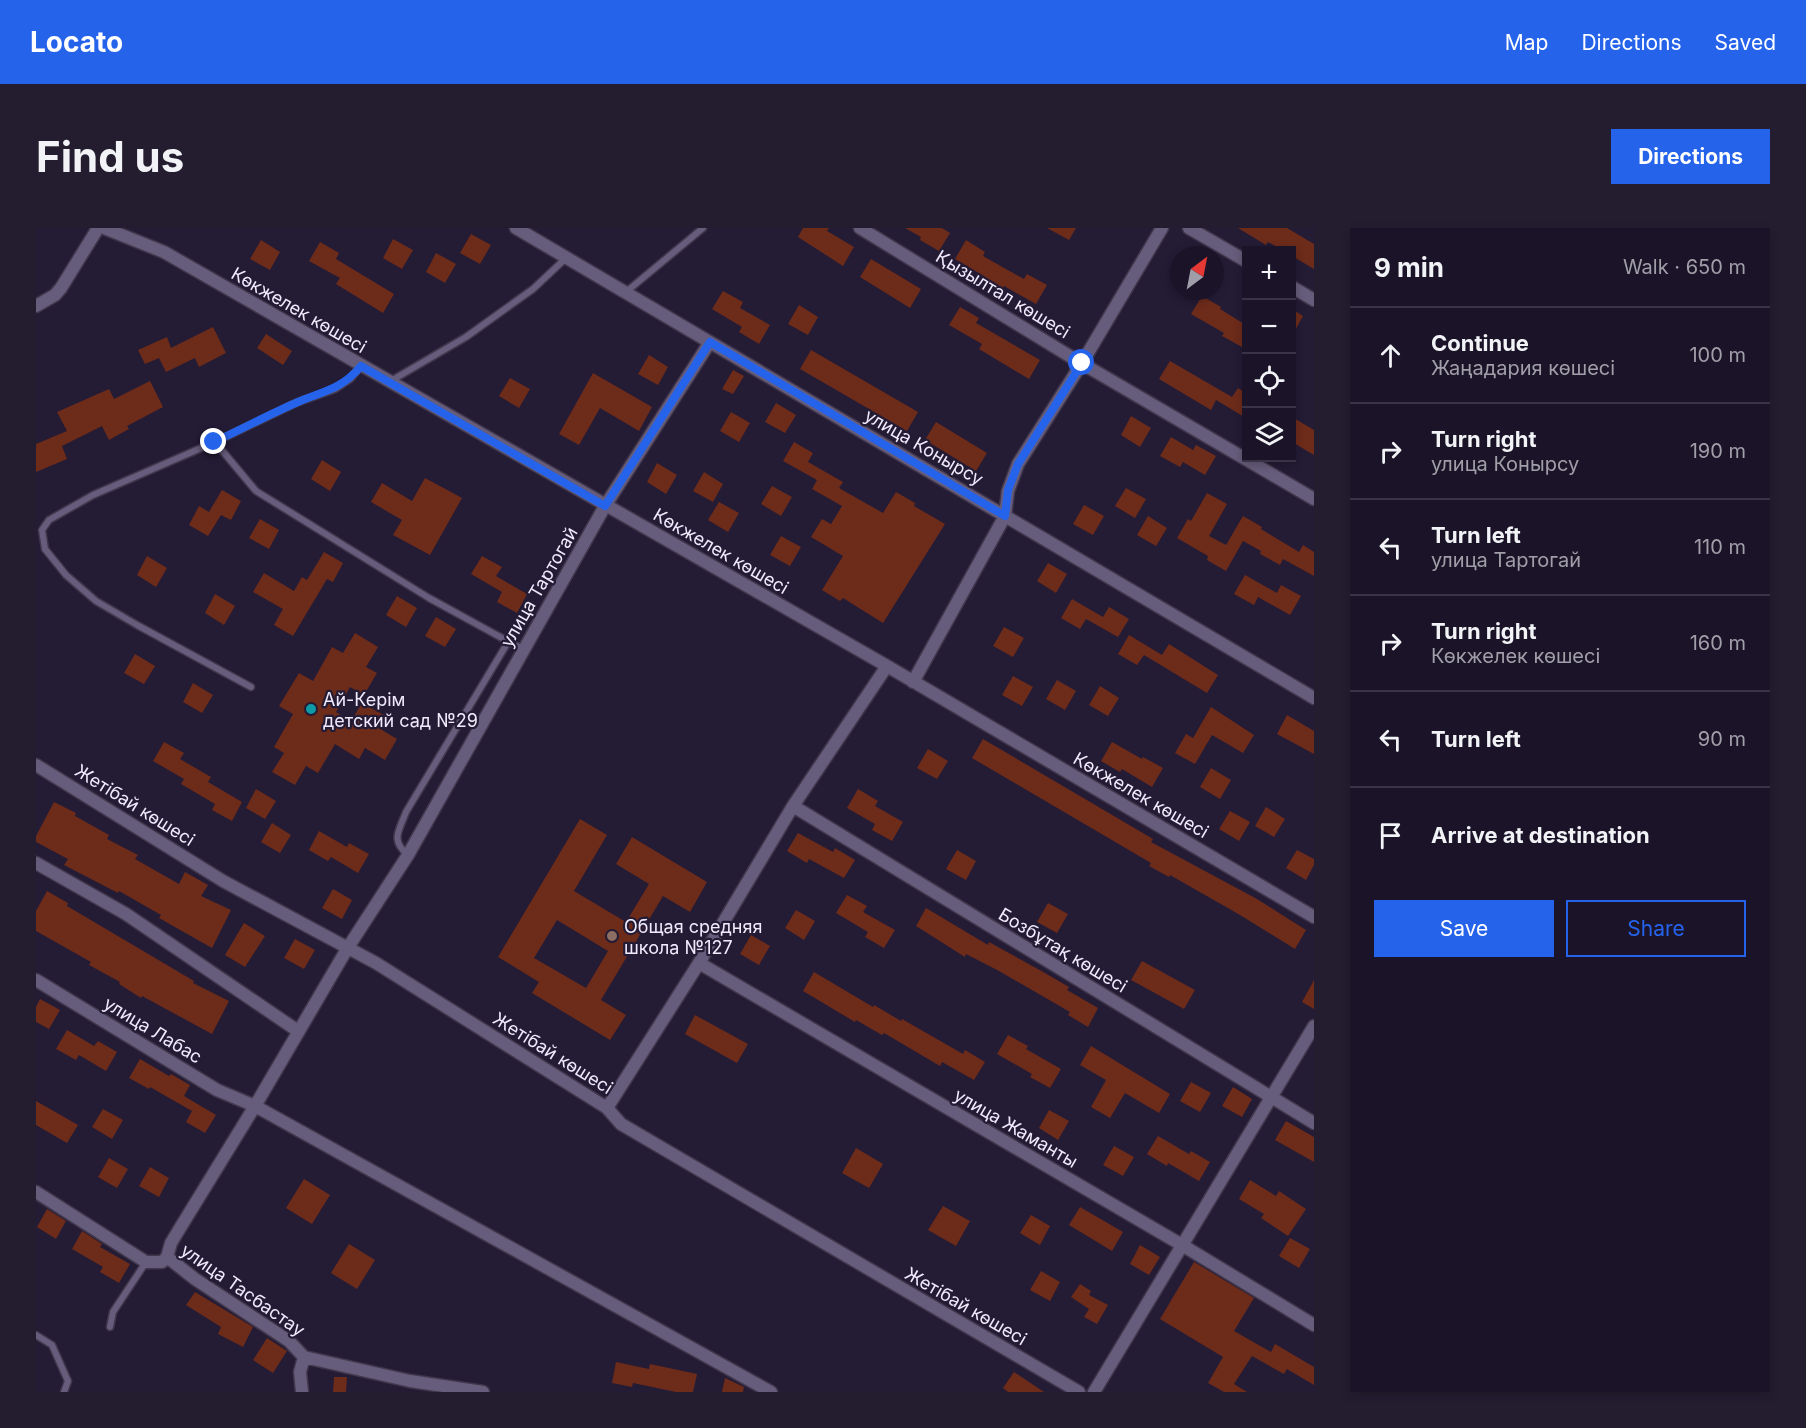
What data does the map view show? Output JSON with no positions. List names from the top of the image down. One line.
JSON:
{"streets":{"street":["Қызылтал көшесі","Көкжелек көшесі","улица Конырсу","улица Тартогай","Жетібай көшесі","Бозбұтақ көшесі","улица Лабас","улица Жаманты","улица Тасбастау"]},"crossings":[["Көкжелек көшесі","улица Тартогай"],["улица Конырсу","улица Тартогай"],["улица Тартогай","Жетібай көшесі"],["улица Тартогай","улица Лабас"],["улица Тартогай","улица Тасбастау"]],"places":["Ай-Керім детский сад №29","Общая средняя школа №127"],"north":"top right","page":{"header":"Locato","nav":["Map","Directions","Saved"],"buttons":["Directions",["Save","Share"]],"title":"Find us","heading":["9 min","Walk · 650 m"],"map_buttons":["+","−"],"list":[["Continue","Жаңадария көшесі","100 m"],["Turn right","улица Конырсу","190 m"],["Turn left","улица Тартогай","110 m"],["Turn right","Көкжелек көшесі","160 m"],["Turn left","90 m"],"Arrive at destination"]}}
